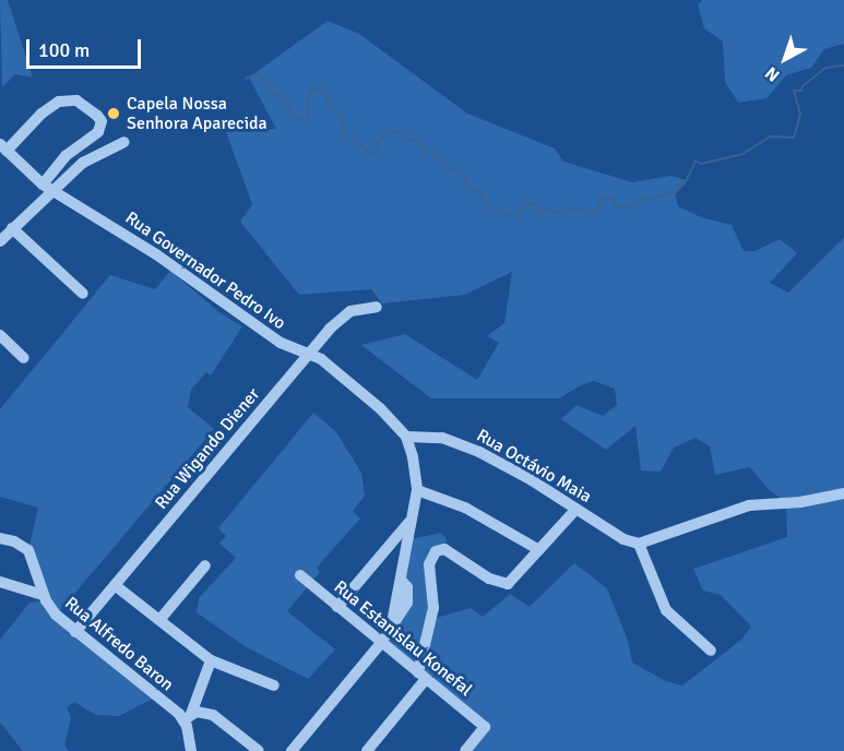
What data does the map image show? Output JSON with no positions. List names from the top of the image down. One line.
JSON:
{"streets":{"street":["Rua Governador Pedro Ivo","Rua Wigando Diener","Rua Octávio Maia","Rua Estanislau Konefal","Rua Alfredo Baron"]},"crossings":[["Rua Governador Pedro Ivo","Rua Wigando Diener"],["Rua Governador Pedro Ivo","Rua Octávio Maia"],["Rua Wigando Diener","Rua Alfredo Baron"]],"places":["Capela Nossa Senhora Aparecida"],"scale_bar":"100 m","north":"bottom left"}
